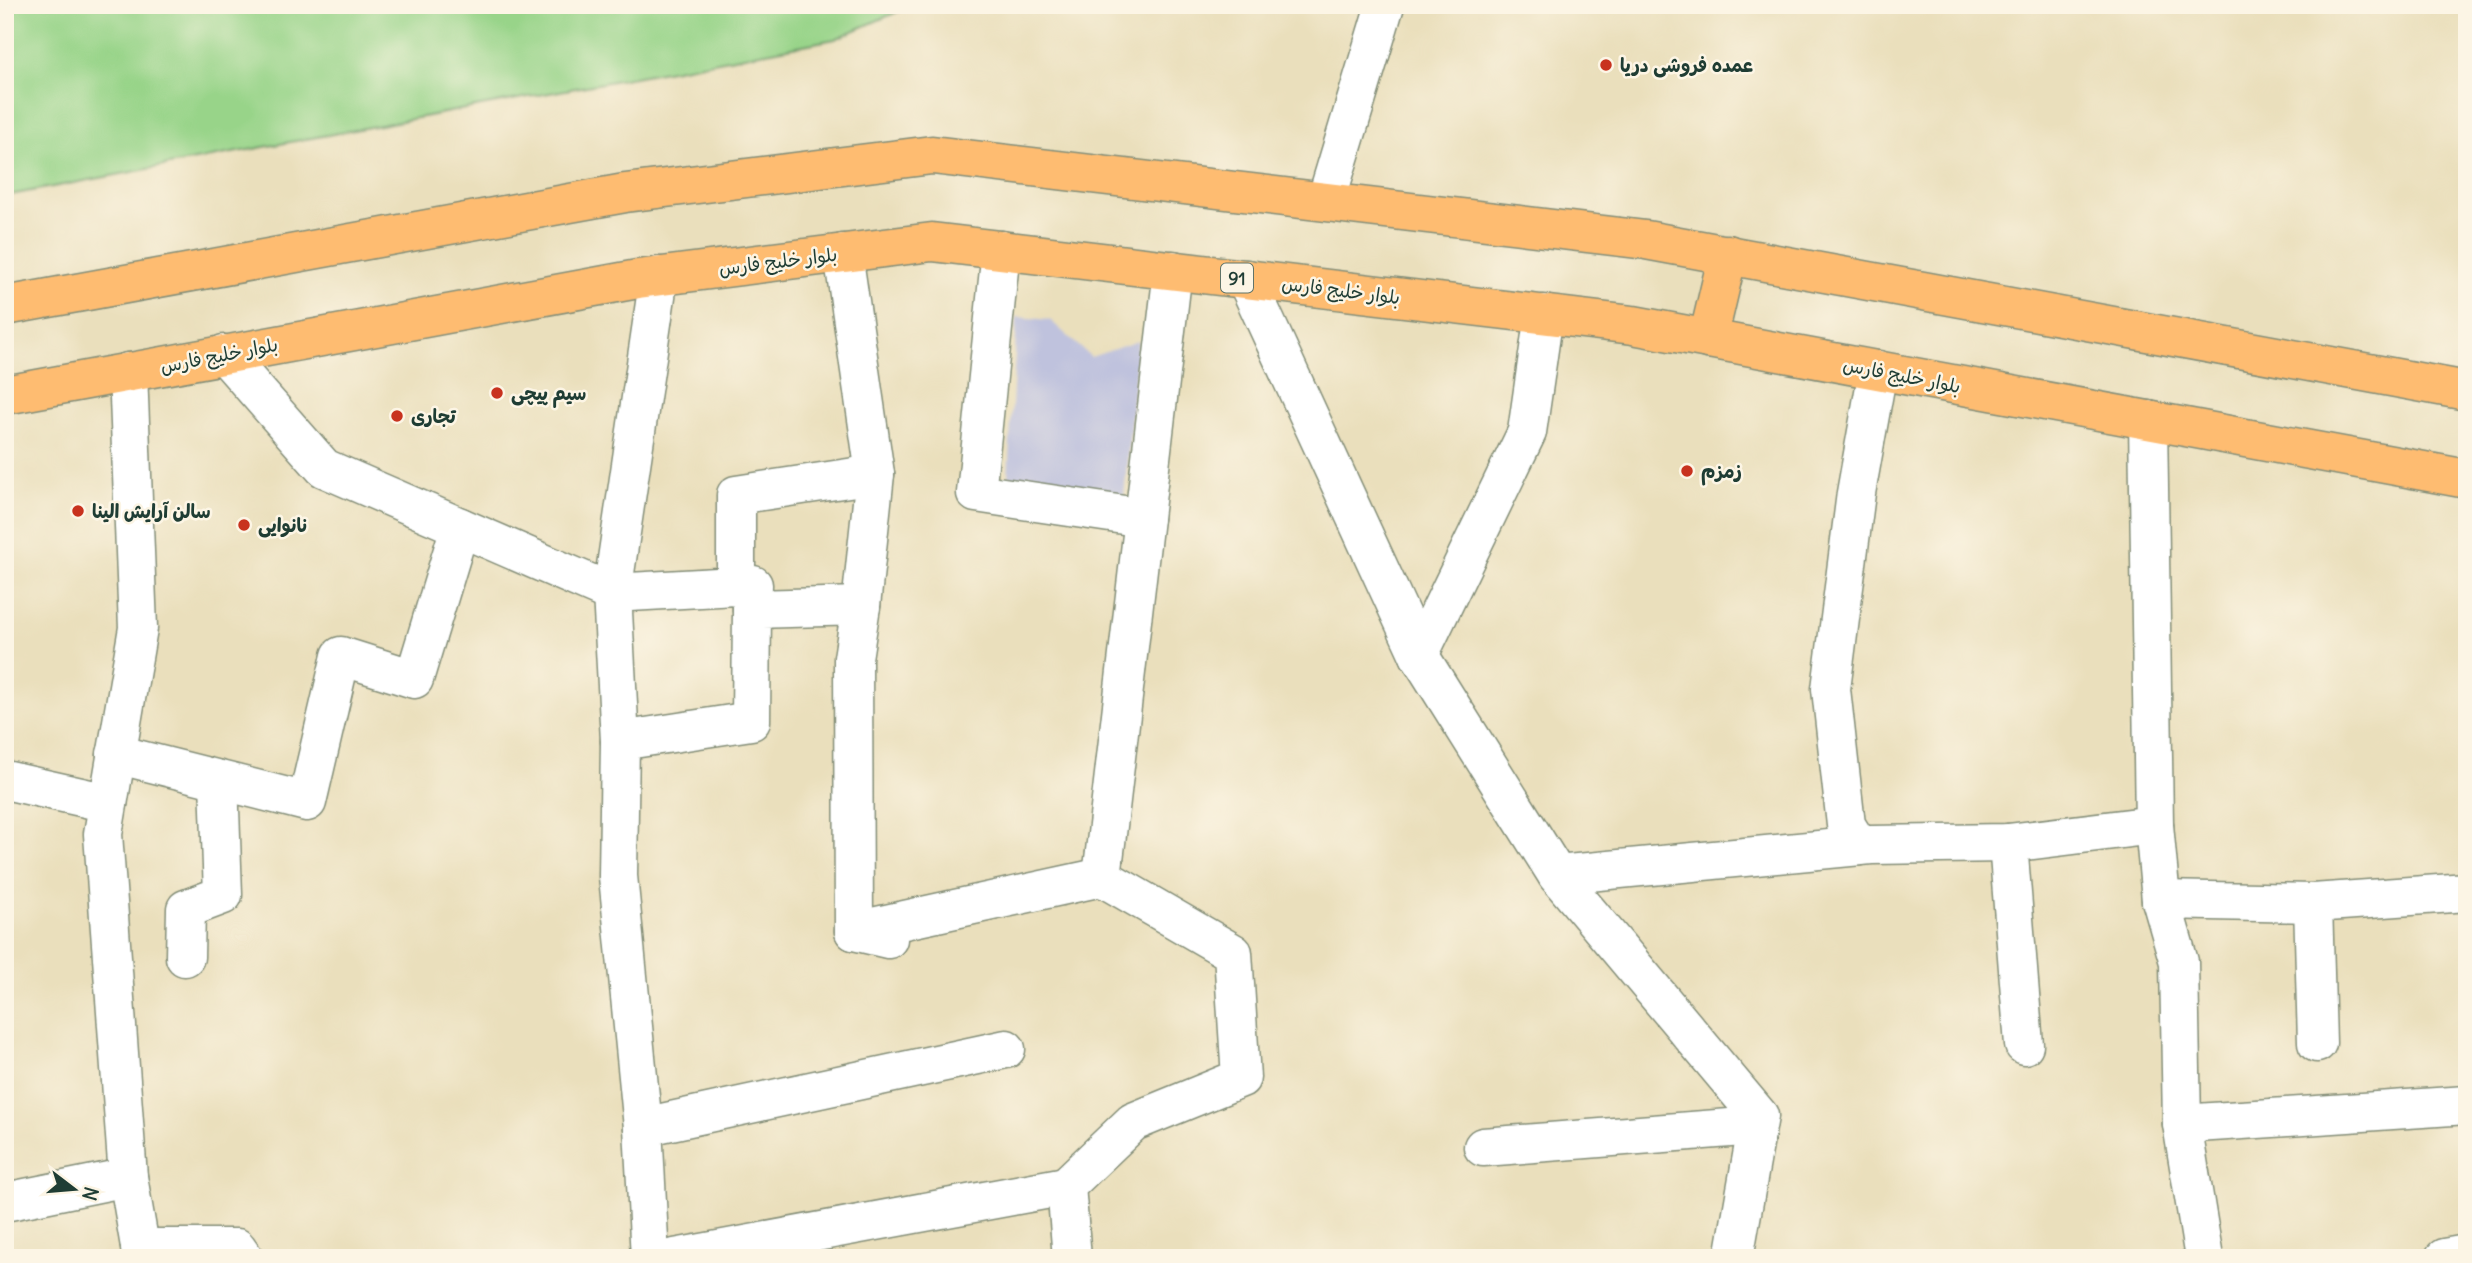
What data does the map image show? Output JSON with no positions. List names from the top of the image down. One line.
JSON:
{"streets":{"highway":["بلوار خلیج فارس","91"]},"places":["عمده فروشی دریا","سیم پیچی","تجاری","زمزم","سالن آرایش الینا","نانوایی"],"north":"right"}
